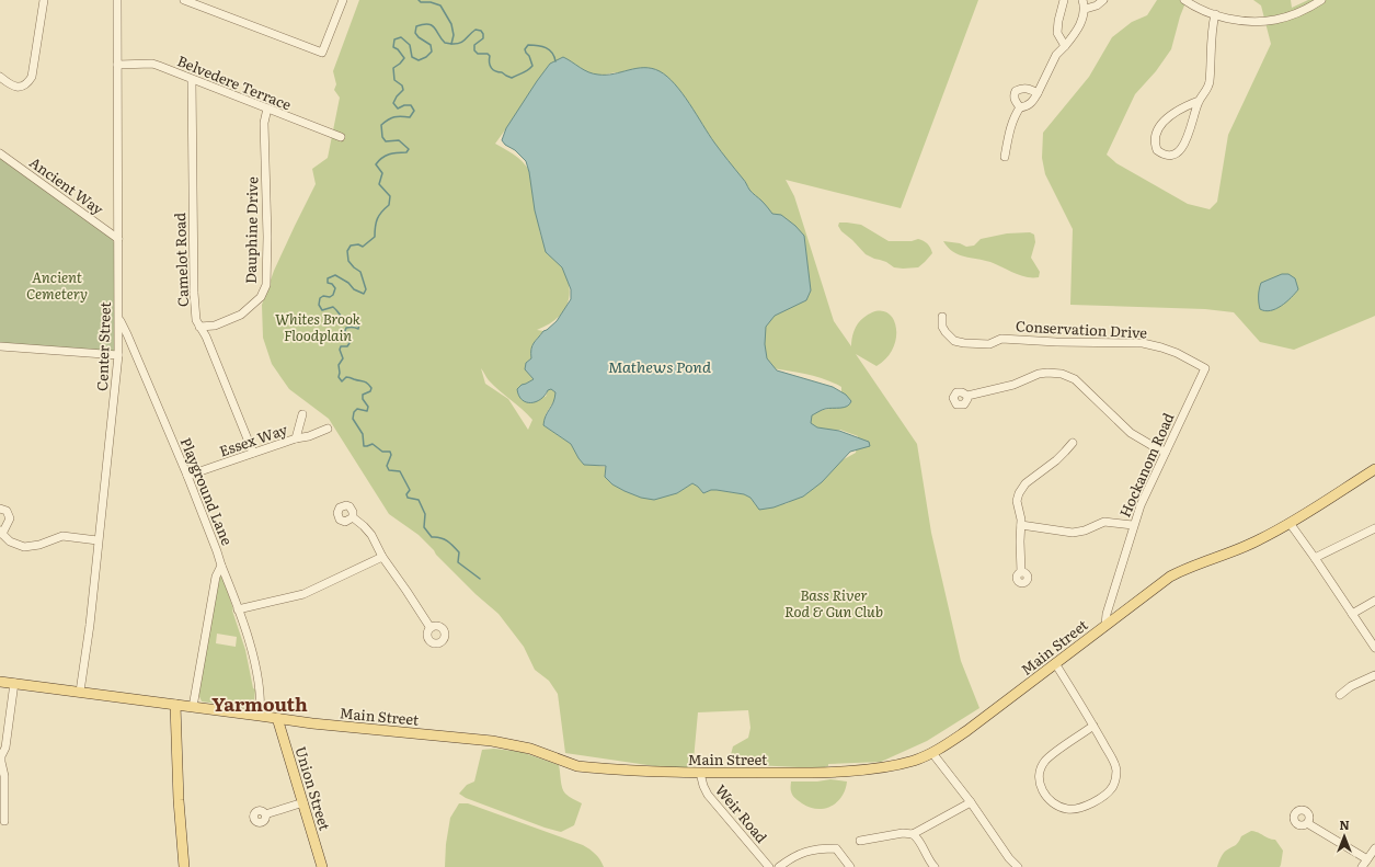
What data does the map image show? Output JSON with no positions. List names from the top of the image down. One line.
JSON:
{"streets":{"main road":["Main Street","Union Street"],"street":["Belvedere Terrace","Ancient Way","Dauphine Drive","Camelot Road","Conservation Drive","Center Street","Essex Way","Hockanom Road","Playground Lane","Weir Road"]},"crossings":[["Belvedere Terrace","Dauphine Drive"],["Belvedere Terrace","Camelot Road"],["Belvedere Terrace","Center Street"],["Ancient Way","Center Street"],["Dauphine Drive","Camelot Road"],["Camelot Road","Essex Way"],["Conservation Drive","Hockanom Road"],["Center Street","Playground Lane"],["Center Street","Main Street"],["Essex Way","Playground Lane"],["Hockanom Road","Main Street"],["Playground Lane","Main Street"],["Main Street","Union Street"],["Main Street","Weir Road"]],"districts":["Yarmouth"],"water":["Mathews Pond"],"parks":["Ancient Cemetery","Whites Brook Floodplain","Bass River Rod & Gun Club"],"north":"top"}
